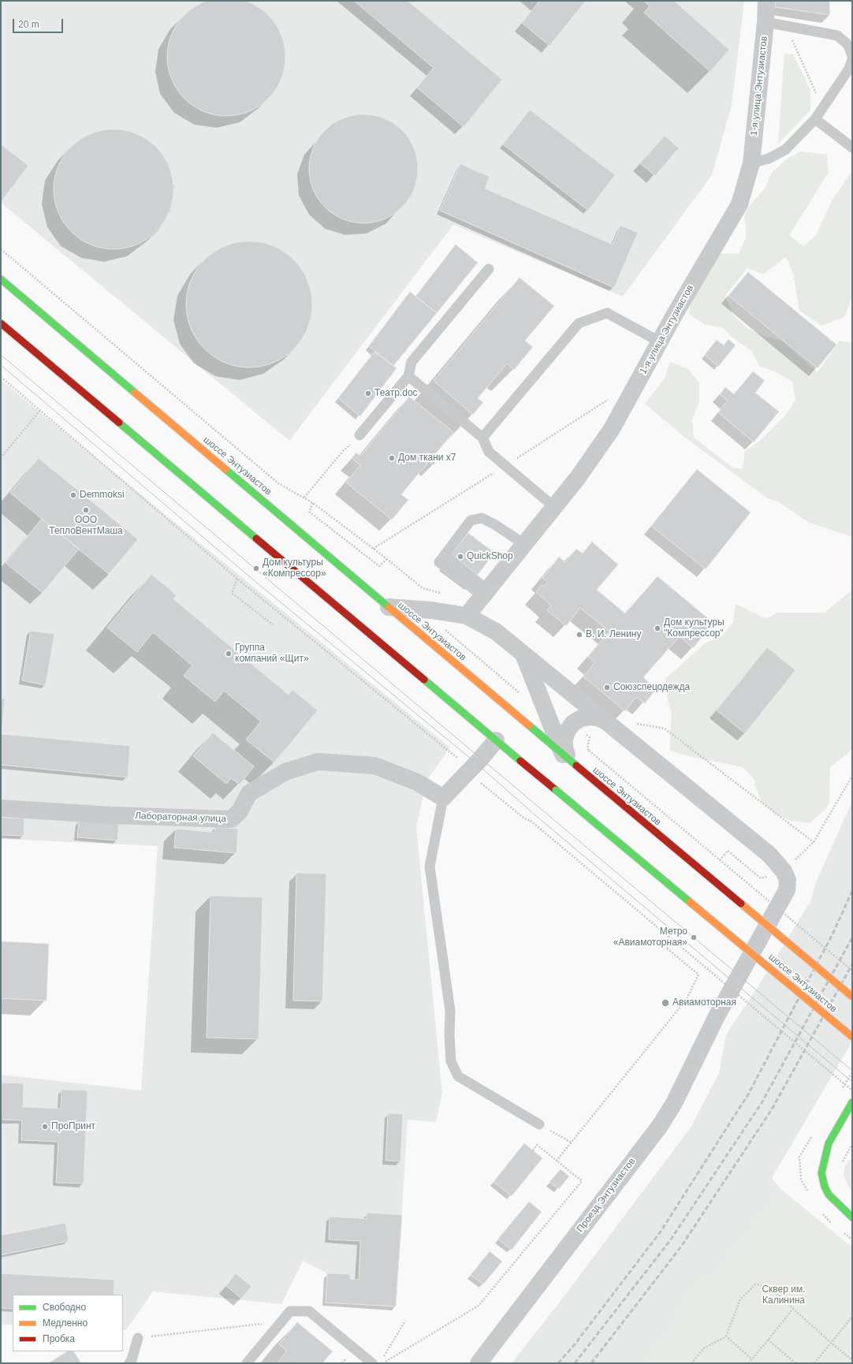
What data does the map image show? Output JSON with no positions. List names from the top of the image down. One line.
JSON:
{"streets":{"main road":["шоссе Энтузиастов"],"street":["1-я улица Энтузиастов","Лабораторная улица","Проезд Энтузиастов"]},"parks":["Сквер им. Калинина"],"places":["Театр.doc","Дом ткани x7","Demmoksi","ООО ТеплоВентМаша","QuickShop","Дом культуры «Компрессор»","Дом культуры \"Компрессор\"","В. И. Ленину","Группа компаний «Щит»","Союзспецодежда","Метро «Авиамоторная»","Авиамоторная","ПроПринт"],"legend":["Свободно","Медленно","Пробка"],"scale_bar":"20 m"}
